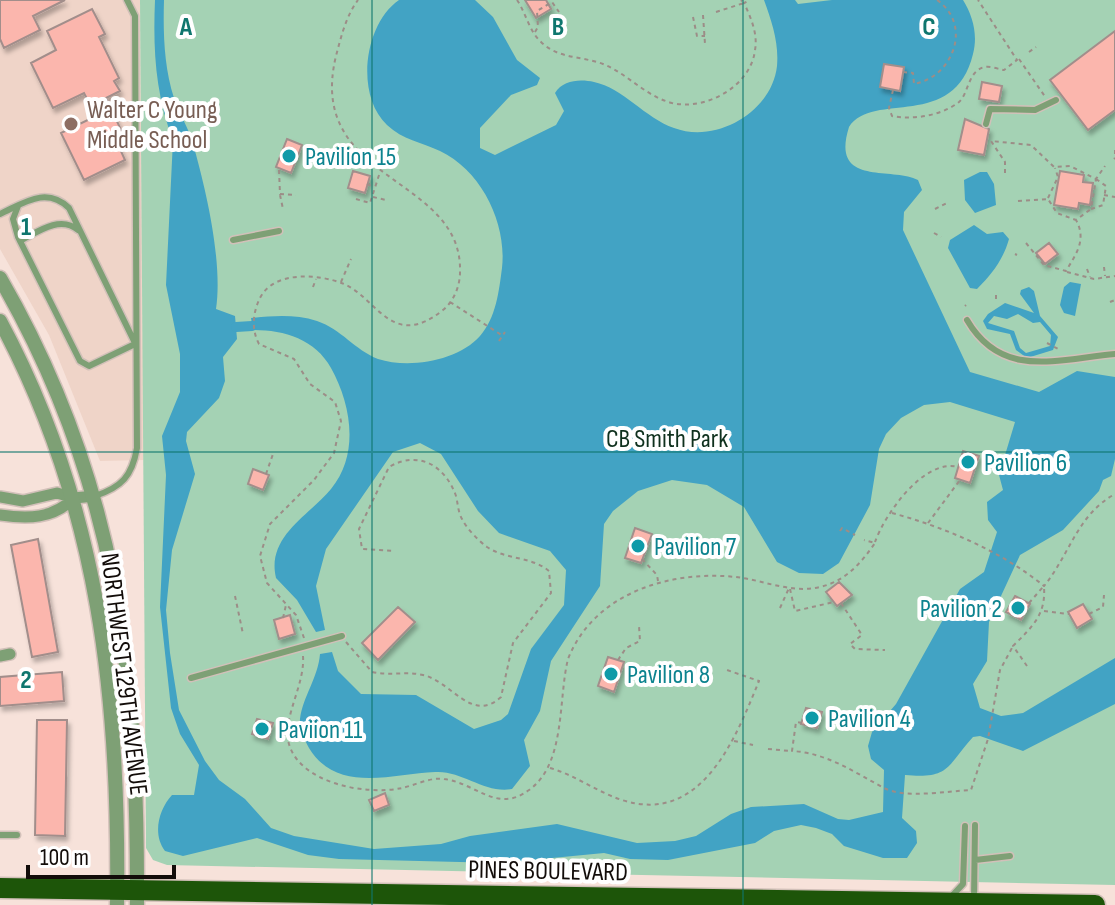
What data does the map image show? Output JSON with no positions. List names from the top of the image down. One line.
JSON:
{"streets":{"highway":["PINES BOULEVARD"],"street":["NORTHWEST 129TH AVENUE"]},"crossings":[["NORTHWEST 129TH AVENUE","PINES BOULEVARD"]],"parks":["CB Smith Park"],"places":["Walter C Young Middle School","Pavilion 15","Pavilion 6","Pavilion 7","Pavilion 2","Pavilion 8","Pavilion 4","Paviion 11"],"scale_bar":"100 m","grid":{"columns":["A","B","C"],"rows":["1","2"]}}
